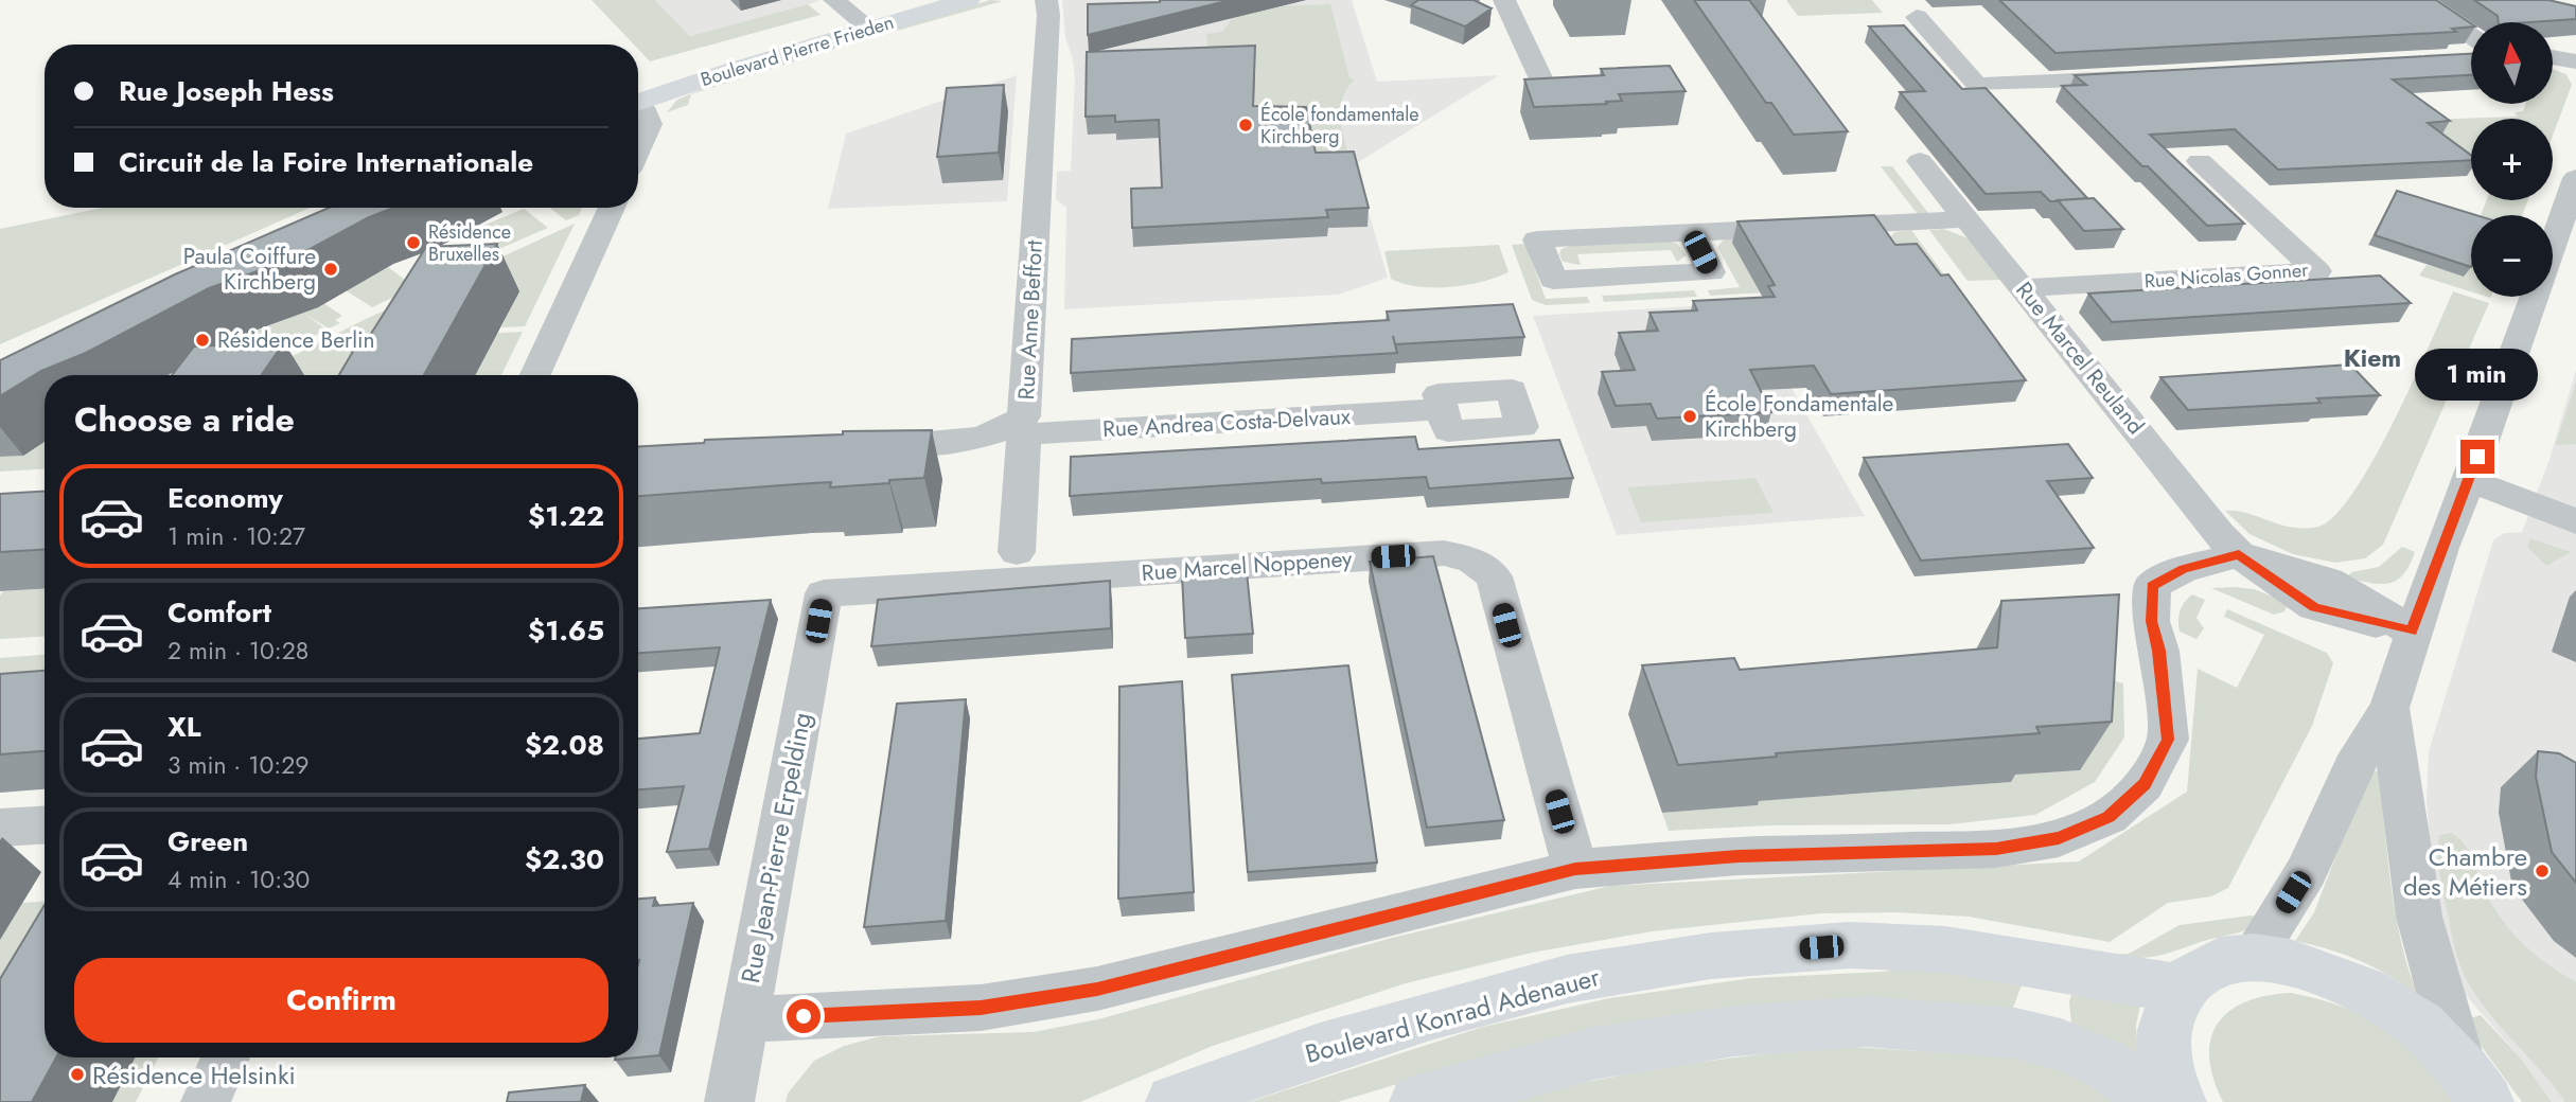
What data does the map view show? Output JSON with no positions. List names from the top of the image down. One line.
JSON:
{"streets":{"main road":["Boulevard Pierre Frieden","Boulevard Konrad Adenauer"],"street":["Rue Nicolas Gonner","Rue Anne Beffort","Rue Marcel Reuland","Rue Andrea Costa-Delvaux","Rue Marcel Noppeney","Rue Jean-Pierre Erpelding"]},"crossings":[["Rue Nicolas Gonner","Rue Marcel Reuland"],["Rue Anne Beffort","Rue Andrea Costa-Delvaux"],["Rue Marcel Noppeney","Rue Jean-Pierre Erpelding"]],"districts":["Kiem"],"places":["École fondamentale Kirchberg","Résidence Bruxelles","Paula Coiffure Kirchberg","Résidence Berlin","École Fondamentale Kirchberg","Chambre des Métiers","Résidence Helsinki"],"north":"top","page":{"map_buttons":["+","−"],"banner":["Rue Joseph Hess","Circuit de la Foire Internationale"],"bubble":"1 min","heading":"Choose a ride","list":[{"name":"Economy","note":"1 min · 10:27","value":"$1.22"},{"name":"Comfort","note":"2 min · 10:28","value":"$1.65"},{"name":"XL","note":"3 min · 10:29","value":"$2.08"},{"name":"Green","note":"4 min · 10:30","value":"$2.30"}],"buttons":"Confirm"}}
